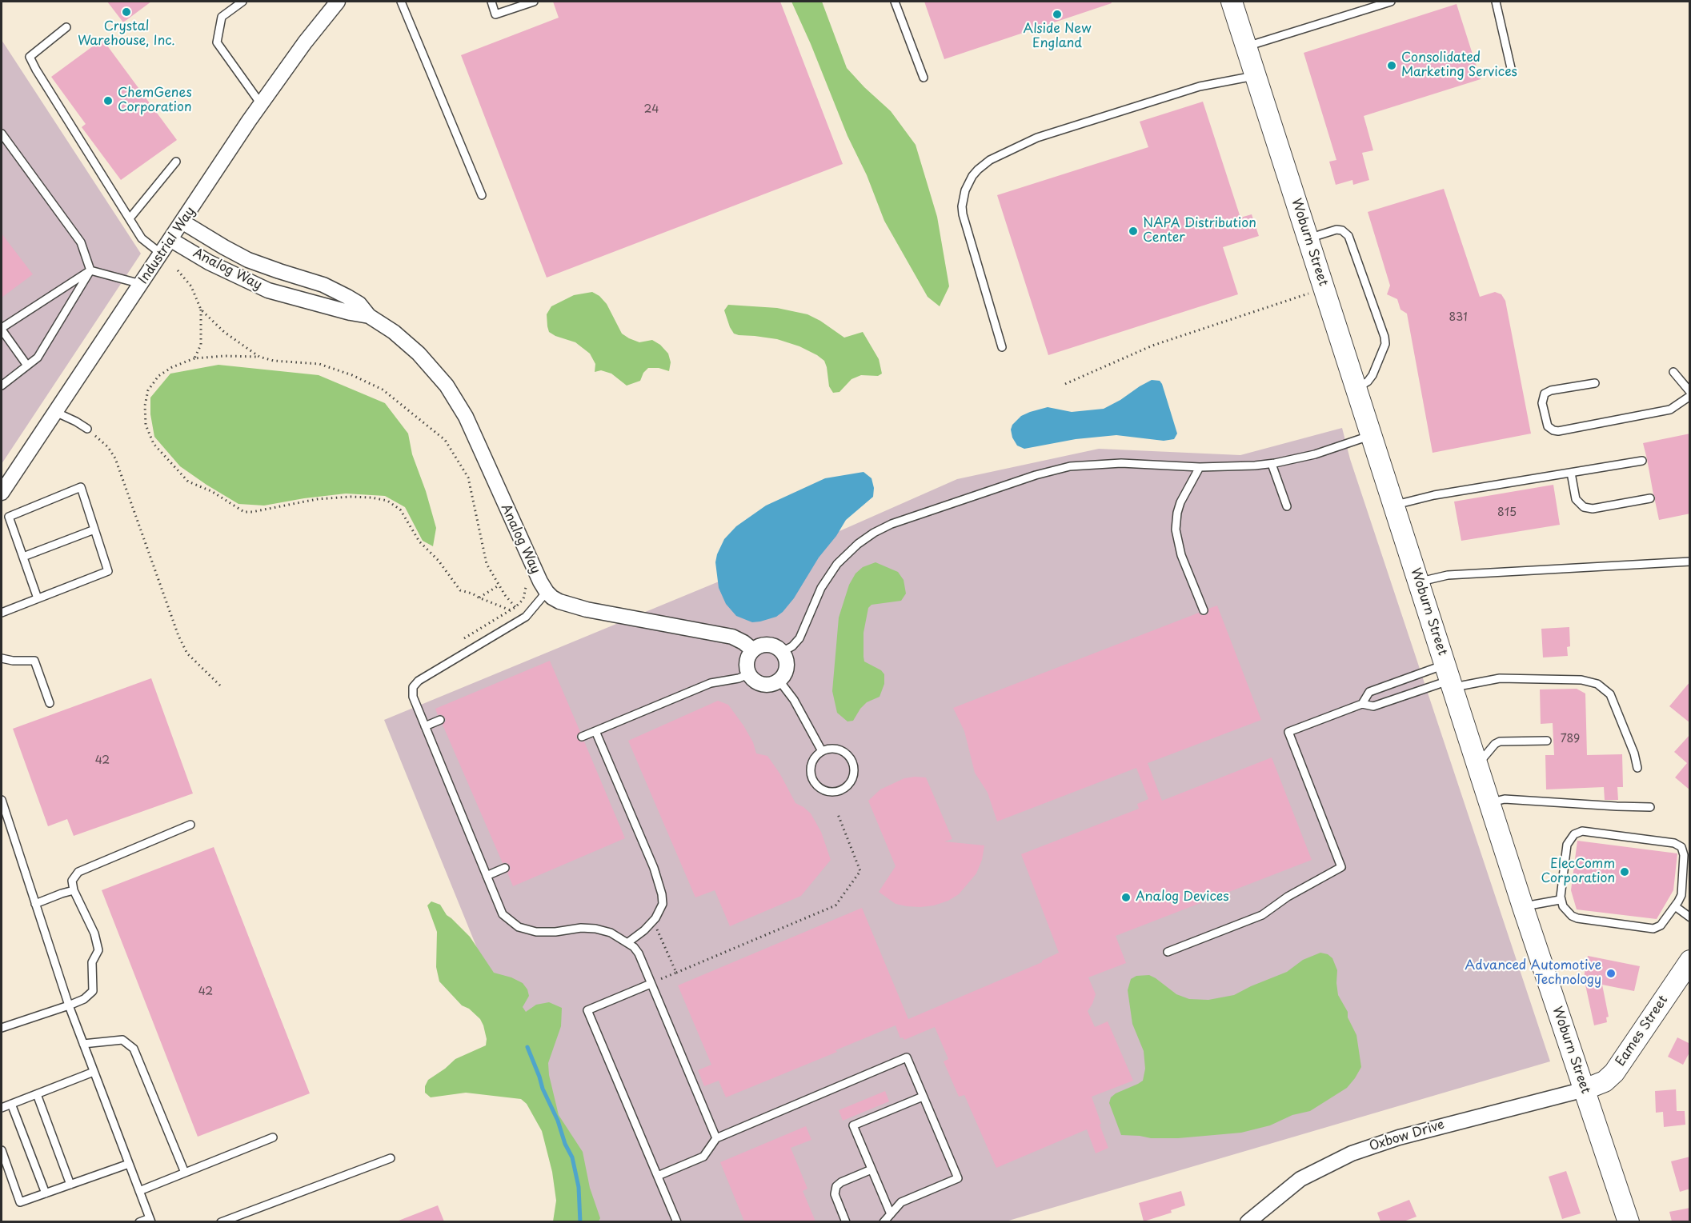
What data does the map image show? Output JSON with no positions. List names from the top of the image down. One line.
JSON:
{"streets":{"street":["Woburn Street","Industrial Way","Analog Way","Eames Street","Oxbow Drive"]},"crossings":[["Woburn Street","Eames Street"],["Woburn Street","Oxbow Drive"],["Industrial Way","Analog Way"],["Eames Street","Oxbow Drive"]],"places":["Crystal Warehouse, Inc.","Alside New England","Consolidated Marketing Services","ChemGenes Corporation","NAPA Distribution Center","ElecComm Corporation","Analog Devices","Advanced Automotive Technology"],"house_numbers":["24","831","815","789","42","42"]}
